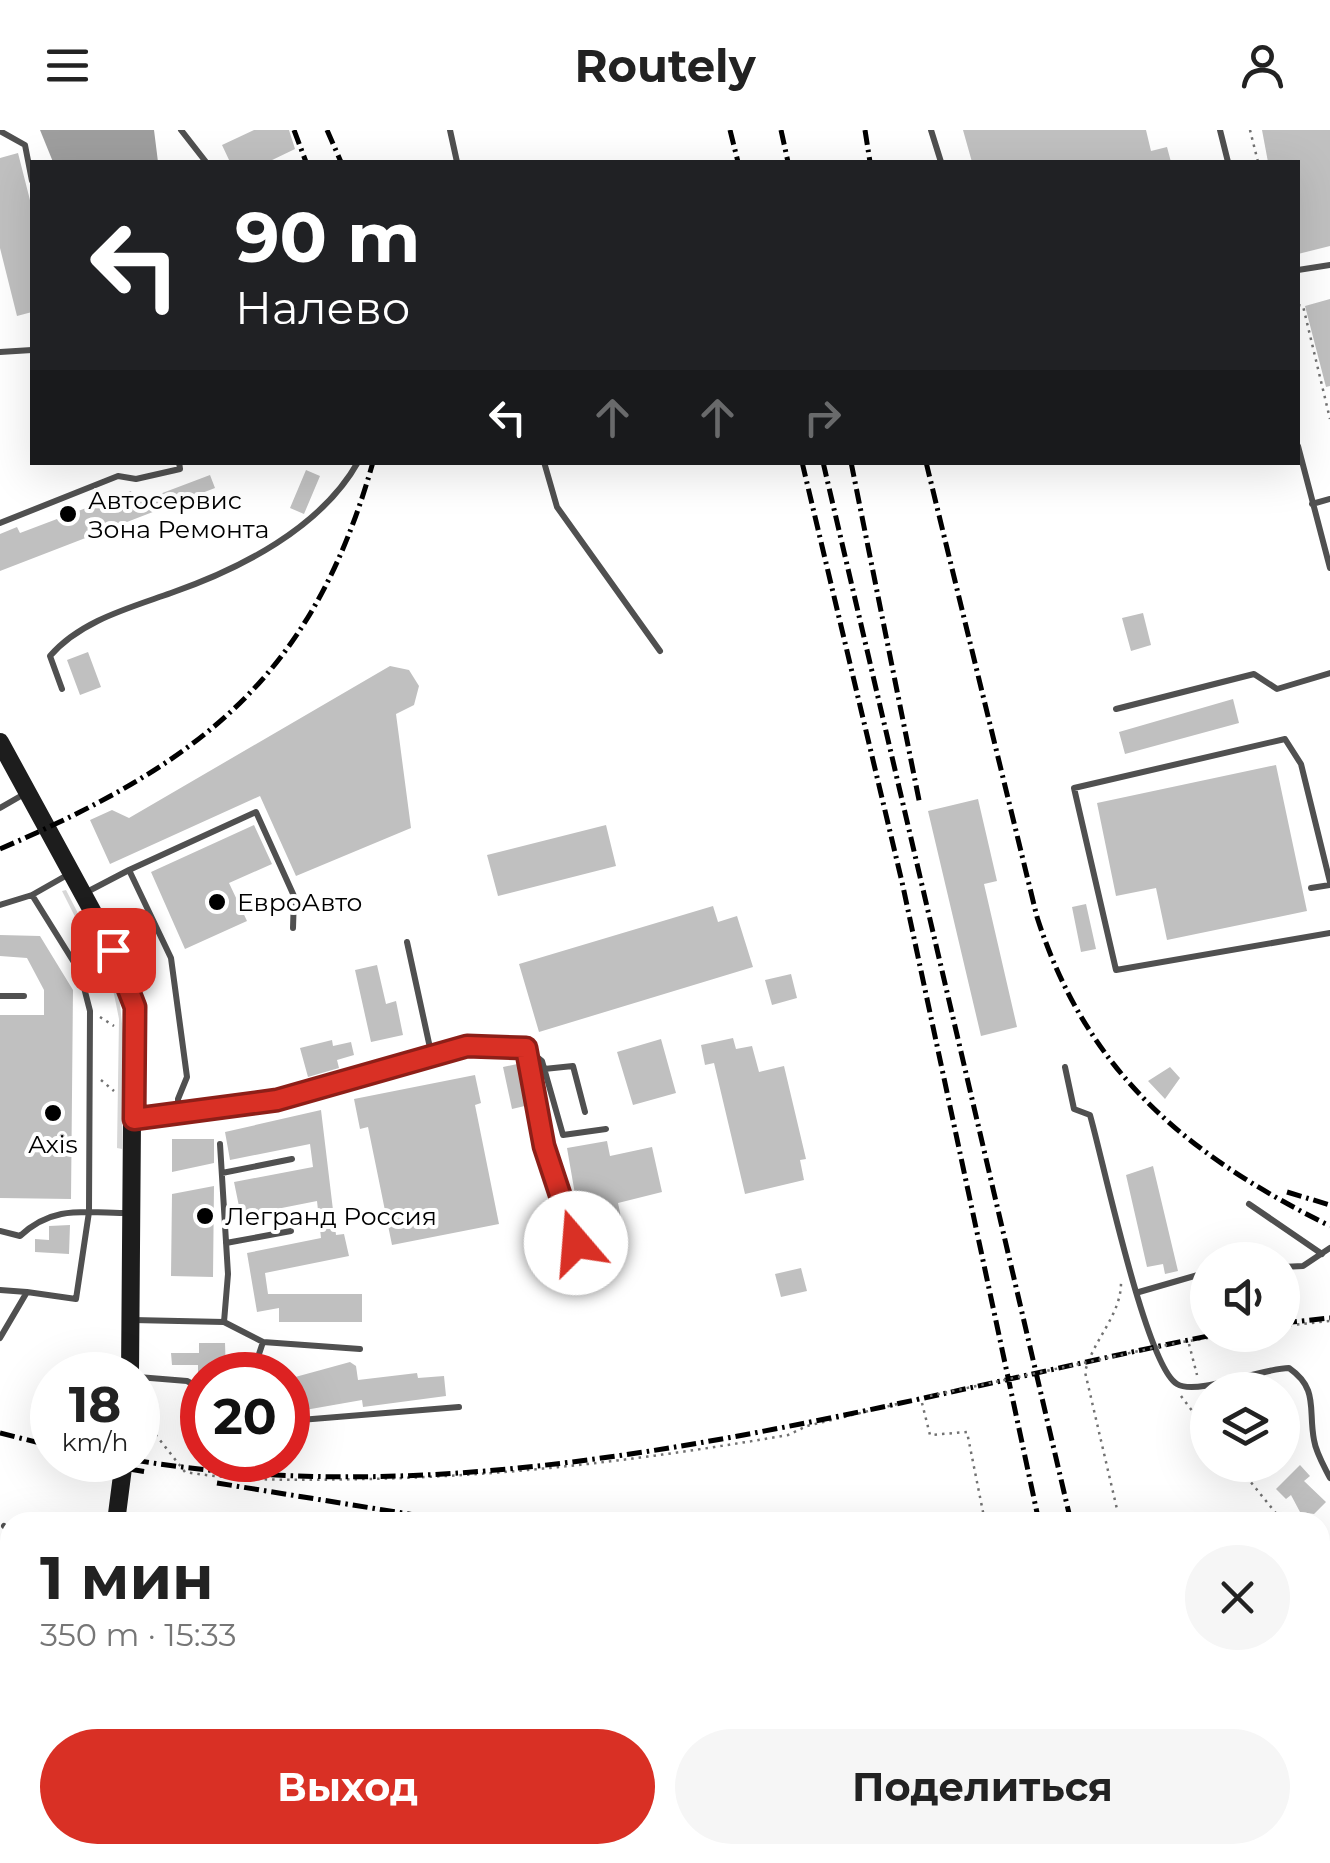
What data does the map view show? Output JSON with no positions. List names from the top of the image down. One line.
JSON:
{"places":["Автосервис Зона Ремонта","ЕвроАвто","Axis","Легранд Россия"],"page":{"header":"Routely","turn":["90 m","Налево"],"speed":"18 km/h","limit":"20","heading":["1 мин","350 m · 15:33"],"buttons":["Выход","Поделиться"]}}
